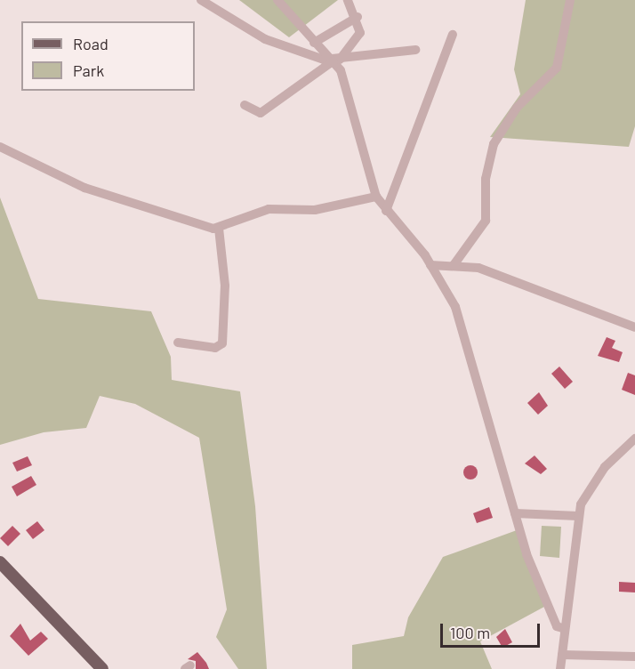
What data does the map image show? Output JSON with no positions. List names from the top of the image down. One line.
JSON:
{"legend":["Road","Park"],"scale_bar":"100 m"}
